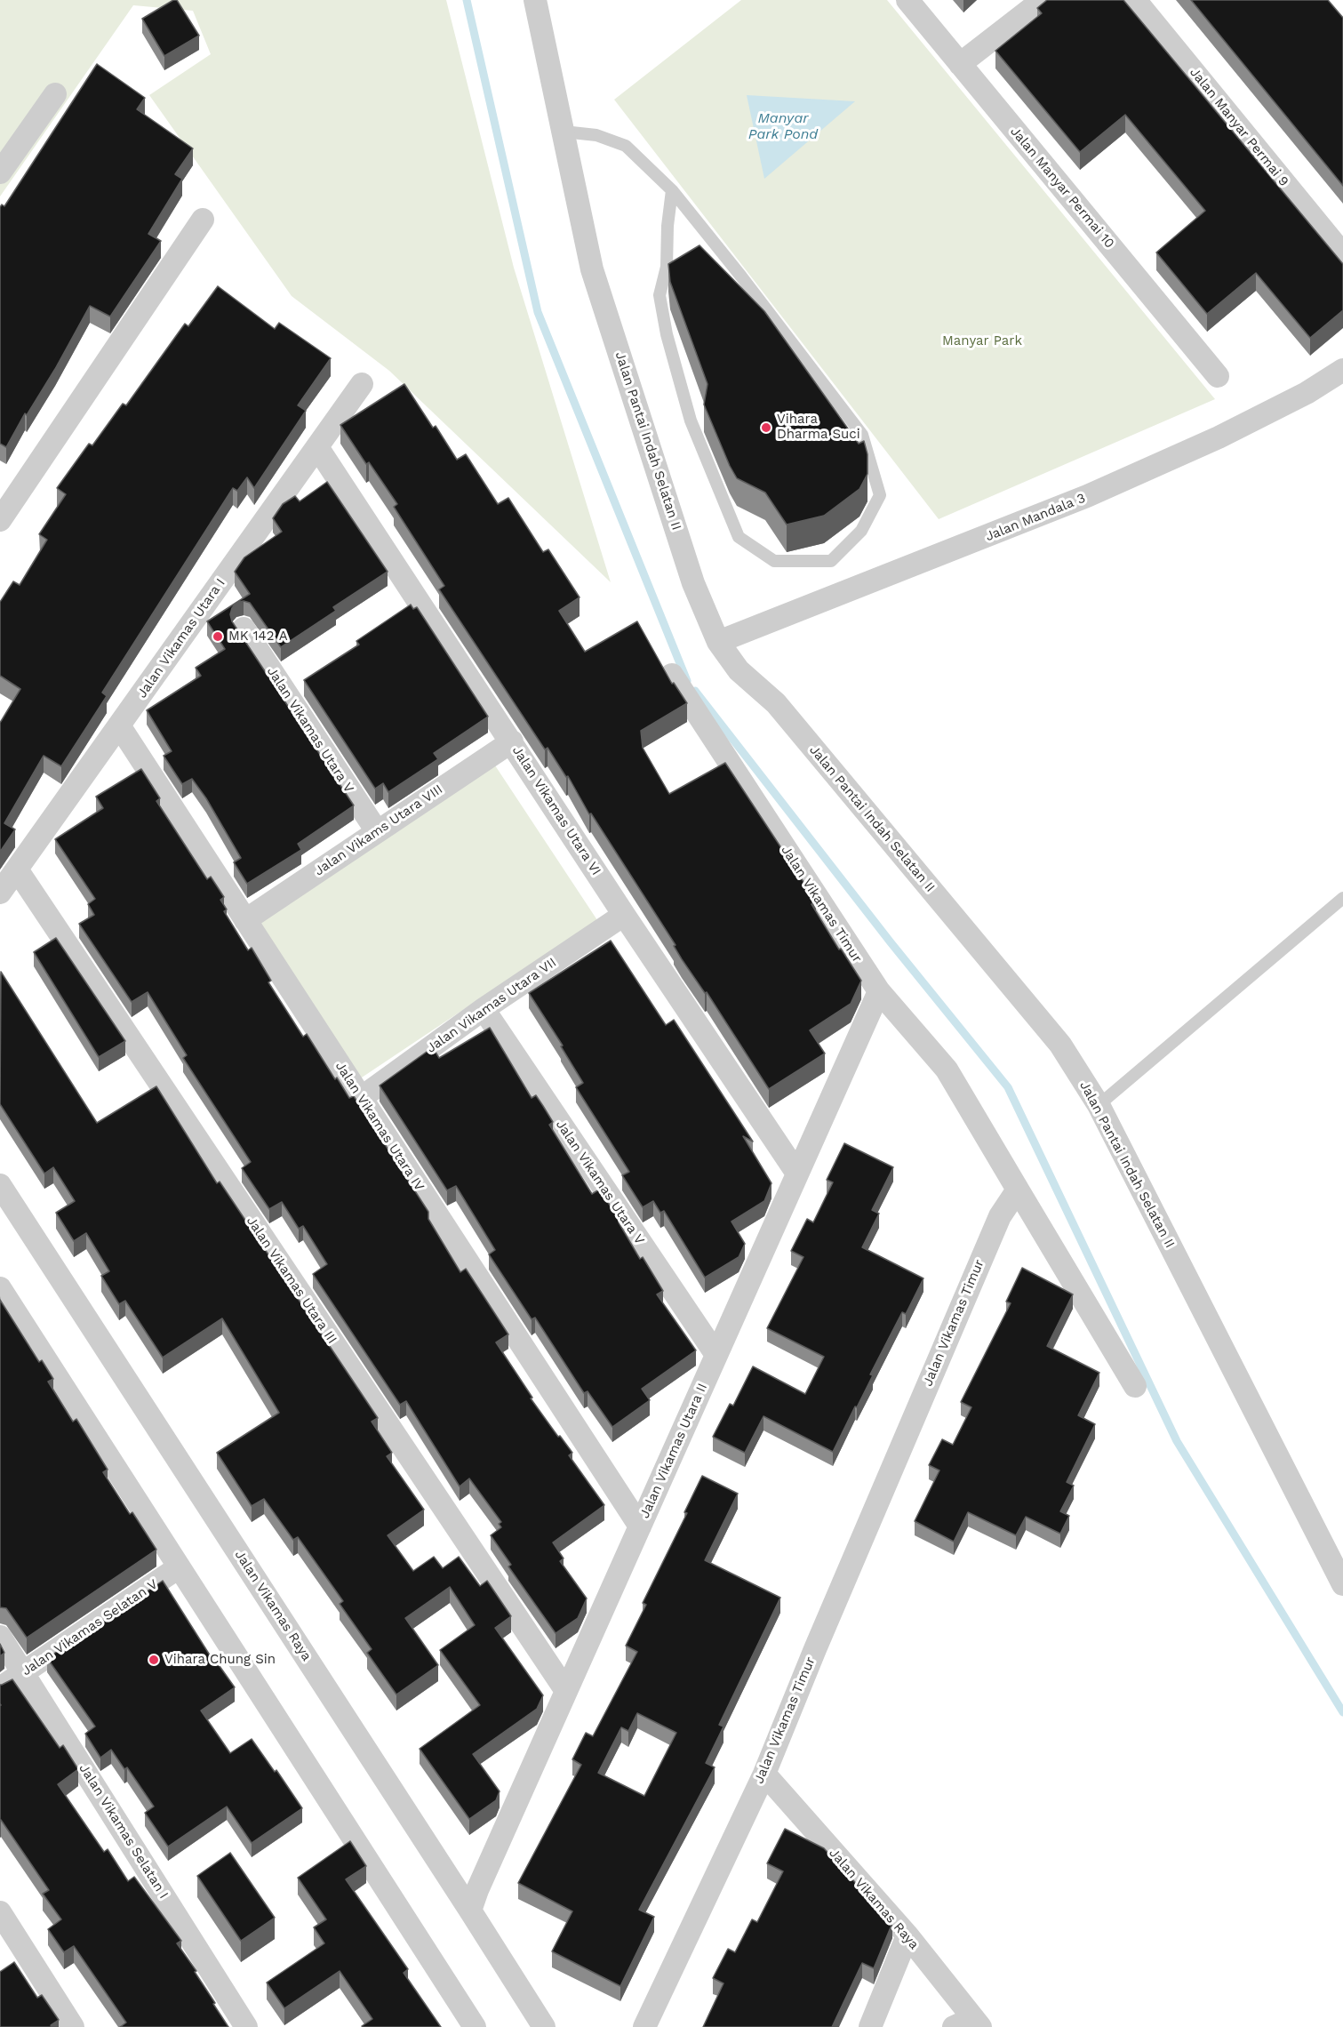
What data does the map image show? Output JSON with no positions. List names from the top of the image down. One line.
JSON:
{"streets":{"street":["Jalan Manyar Permai 9","Jalan Manyar Permai 10","Jalan Pantai Indah Selatan II","Jalan Mandala 3","Jalan Vikamas Utara I","Jalan Vikamas Utara V","Jalan Vikamas Utara VI","Jalan Vikams Utara VIII","Jalan Vikamas Timur","Jalan Vikamas Utara VII","Jalan Vikamas Utara IV","Jalan Vikamas Utara III","Jalan Vikamas Utara II","Jalan Vikamas Raya","Jalan Vikamas Selatan V","Jalan Vikamas Selatan I"]},"crossings":[["Jalan Pantai Indah Selatan II","Jalan Mandala 3"],["Jalan Vikamas Utara I","Jalan Vikamas Utara VI"],["Jalan Vikamas Utara I","Jalan Vikamas Utara IV"],["Jalan Vikamas Utara I","Jalan Vikamas Utara III"],["Jalan Vikamas Utara V","Jalan Vikams Utara VIII"],["Jalan Vikamas Utara V","Jalan Vikamas Utara VII"],["Jalan Vikamas Utara V","Jalan Vikamas Utara II"],["Jalan Vikamas Utara VI","Jalan Vikams Utara VIII"],["Jalan Vikamas Utara VI","Jalan Vikamas Utara VII"],["Jalan Vikamas Utara VI","Jalan Vikamas Utara II"],["Jalan Vikams Utara VIII","Jalan Vikamas Utara IV"],["Jalan Vikamas Timur","Jalan Vikamas Utara II"],["Jalan Vikamas Timur","Jalan Vikamas Raya"],["Jalan Vikamas Utara VII","Jalan Vikamas Utara IV"],["Jalan Vikamas Utara IV","Jalan Vikamas Utara II"],["Jalan Vikamas Utara III","Jalan Vikamas Utara II"],["Jalan Vikamas Utara II","Jalan Vikamas Raya"],["Jalan Vikamas Selatan V","Jalan Vikamas Selatan I"]],"water":["Manyar Park Pond"],"parks":["Manyar Park"],"places":["Vihara Dharma Suci","MK 142 A","Vihara Chung Sin"]}
